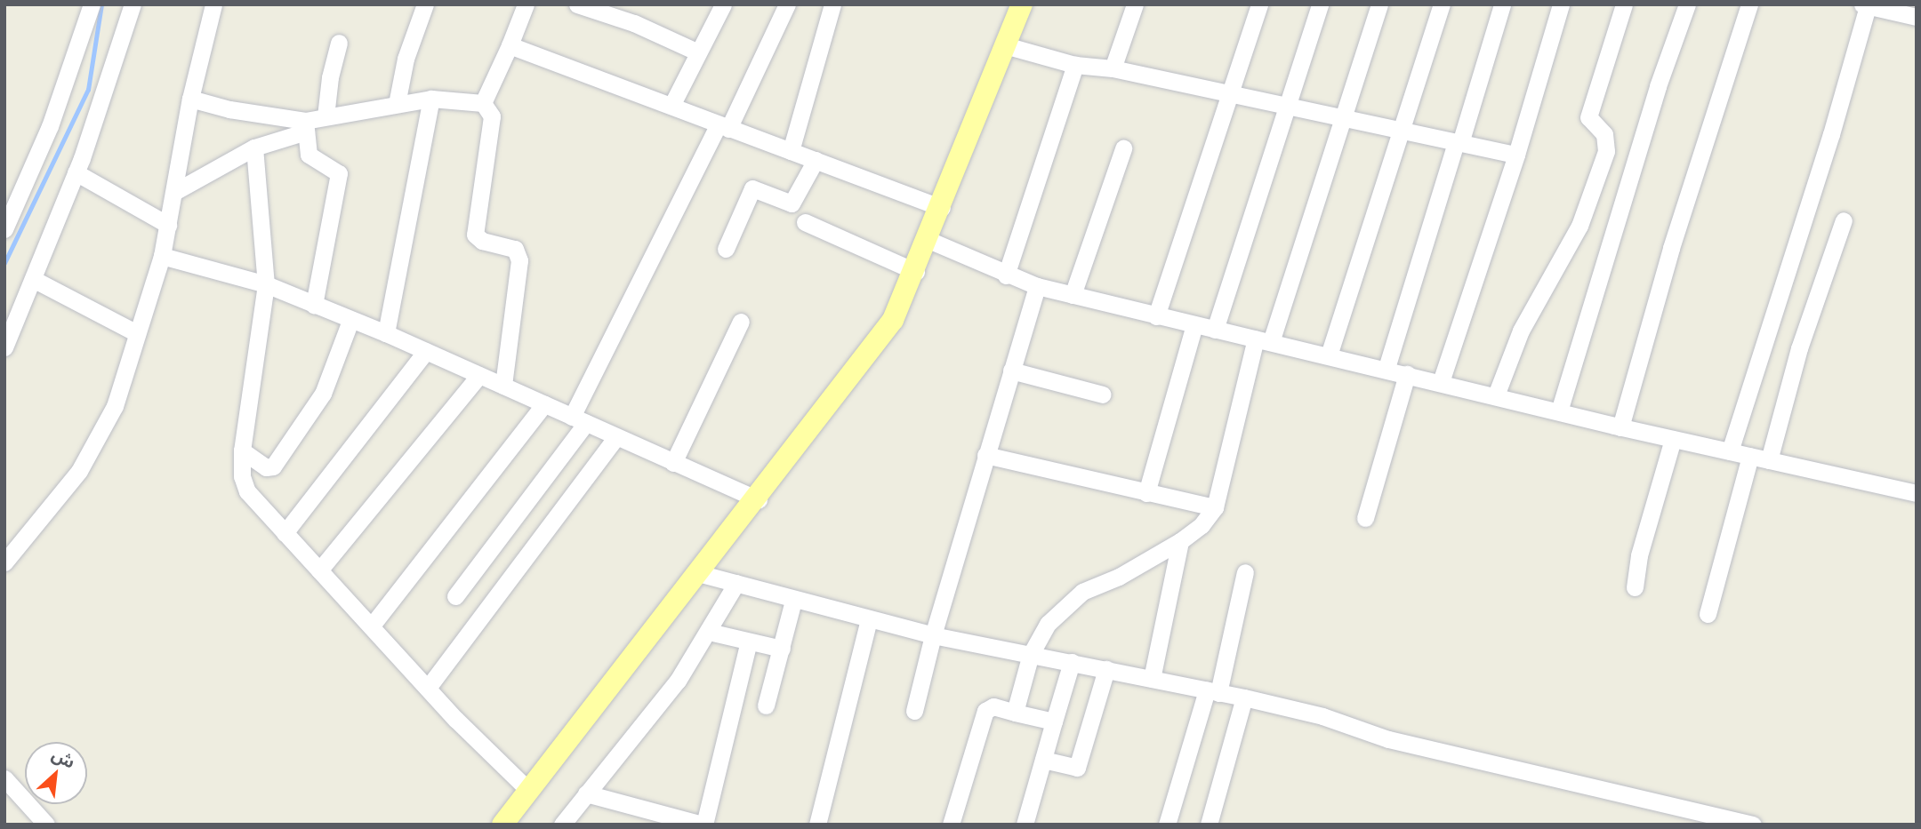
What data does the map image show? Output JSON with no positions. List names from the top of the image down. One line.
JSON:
{"north":"top right"}
